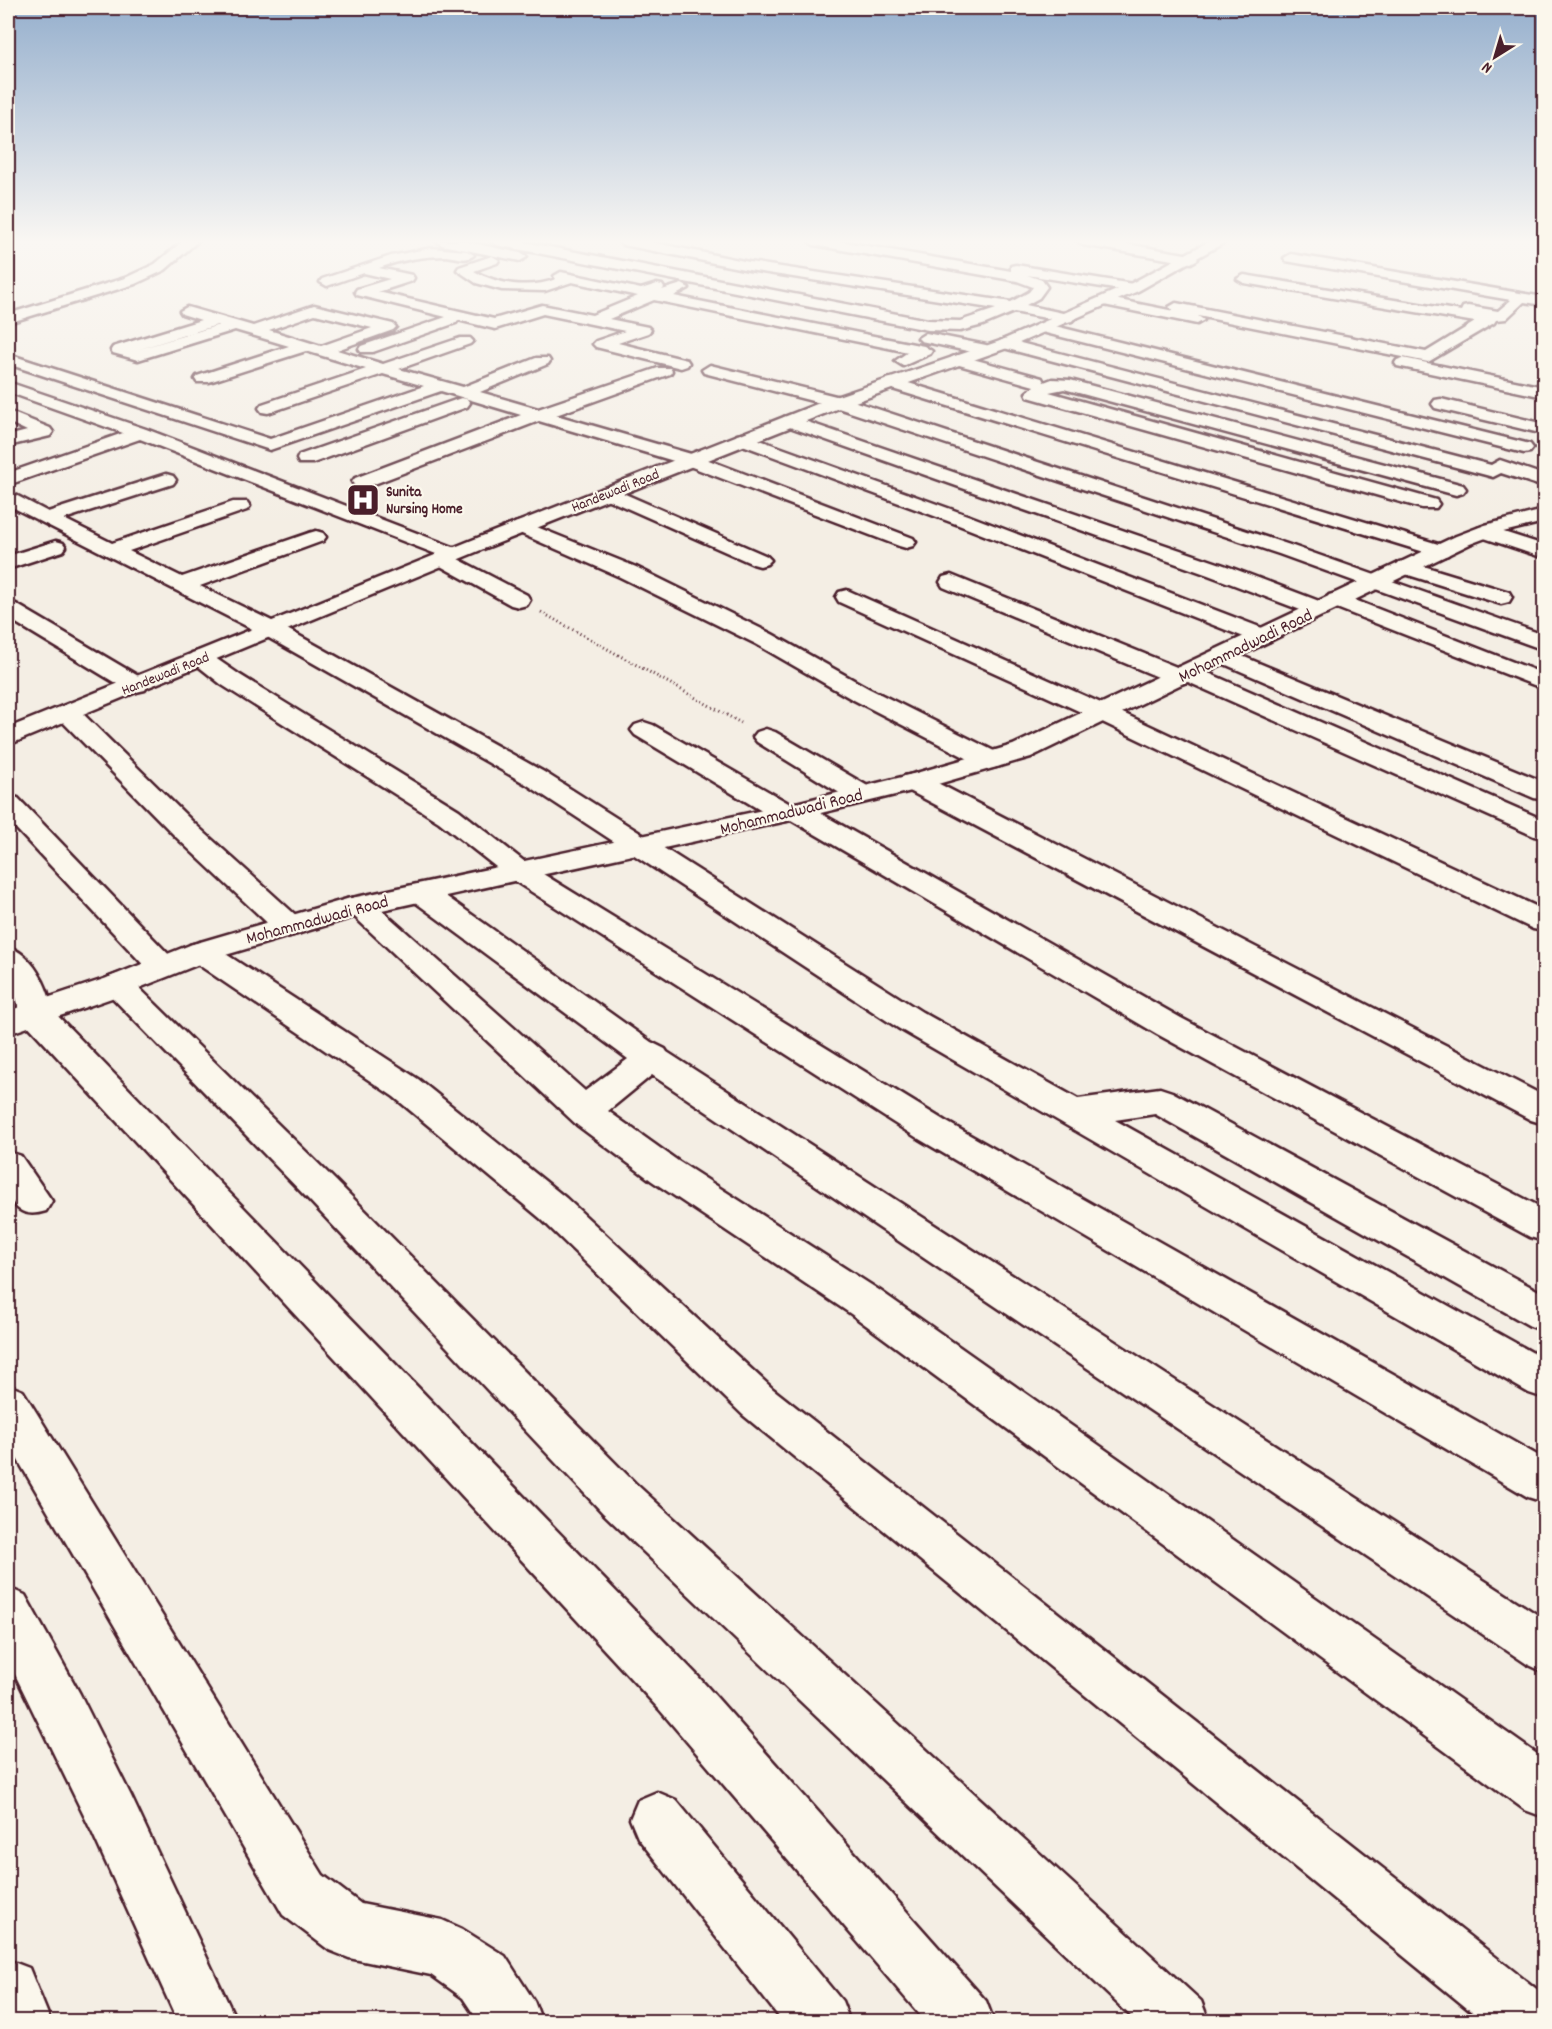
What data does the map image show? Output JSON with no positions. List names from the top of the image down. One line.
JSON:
{"streets":{"street":["Handewadi Road","Mohammadwadi Road"]},"places":{"hospital":["Sunita Nursing Home"]},"north":"bottom left"}
